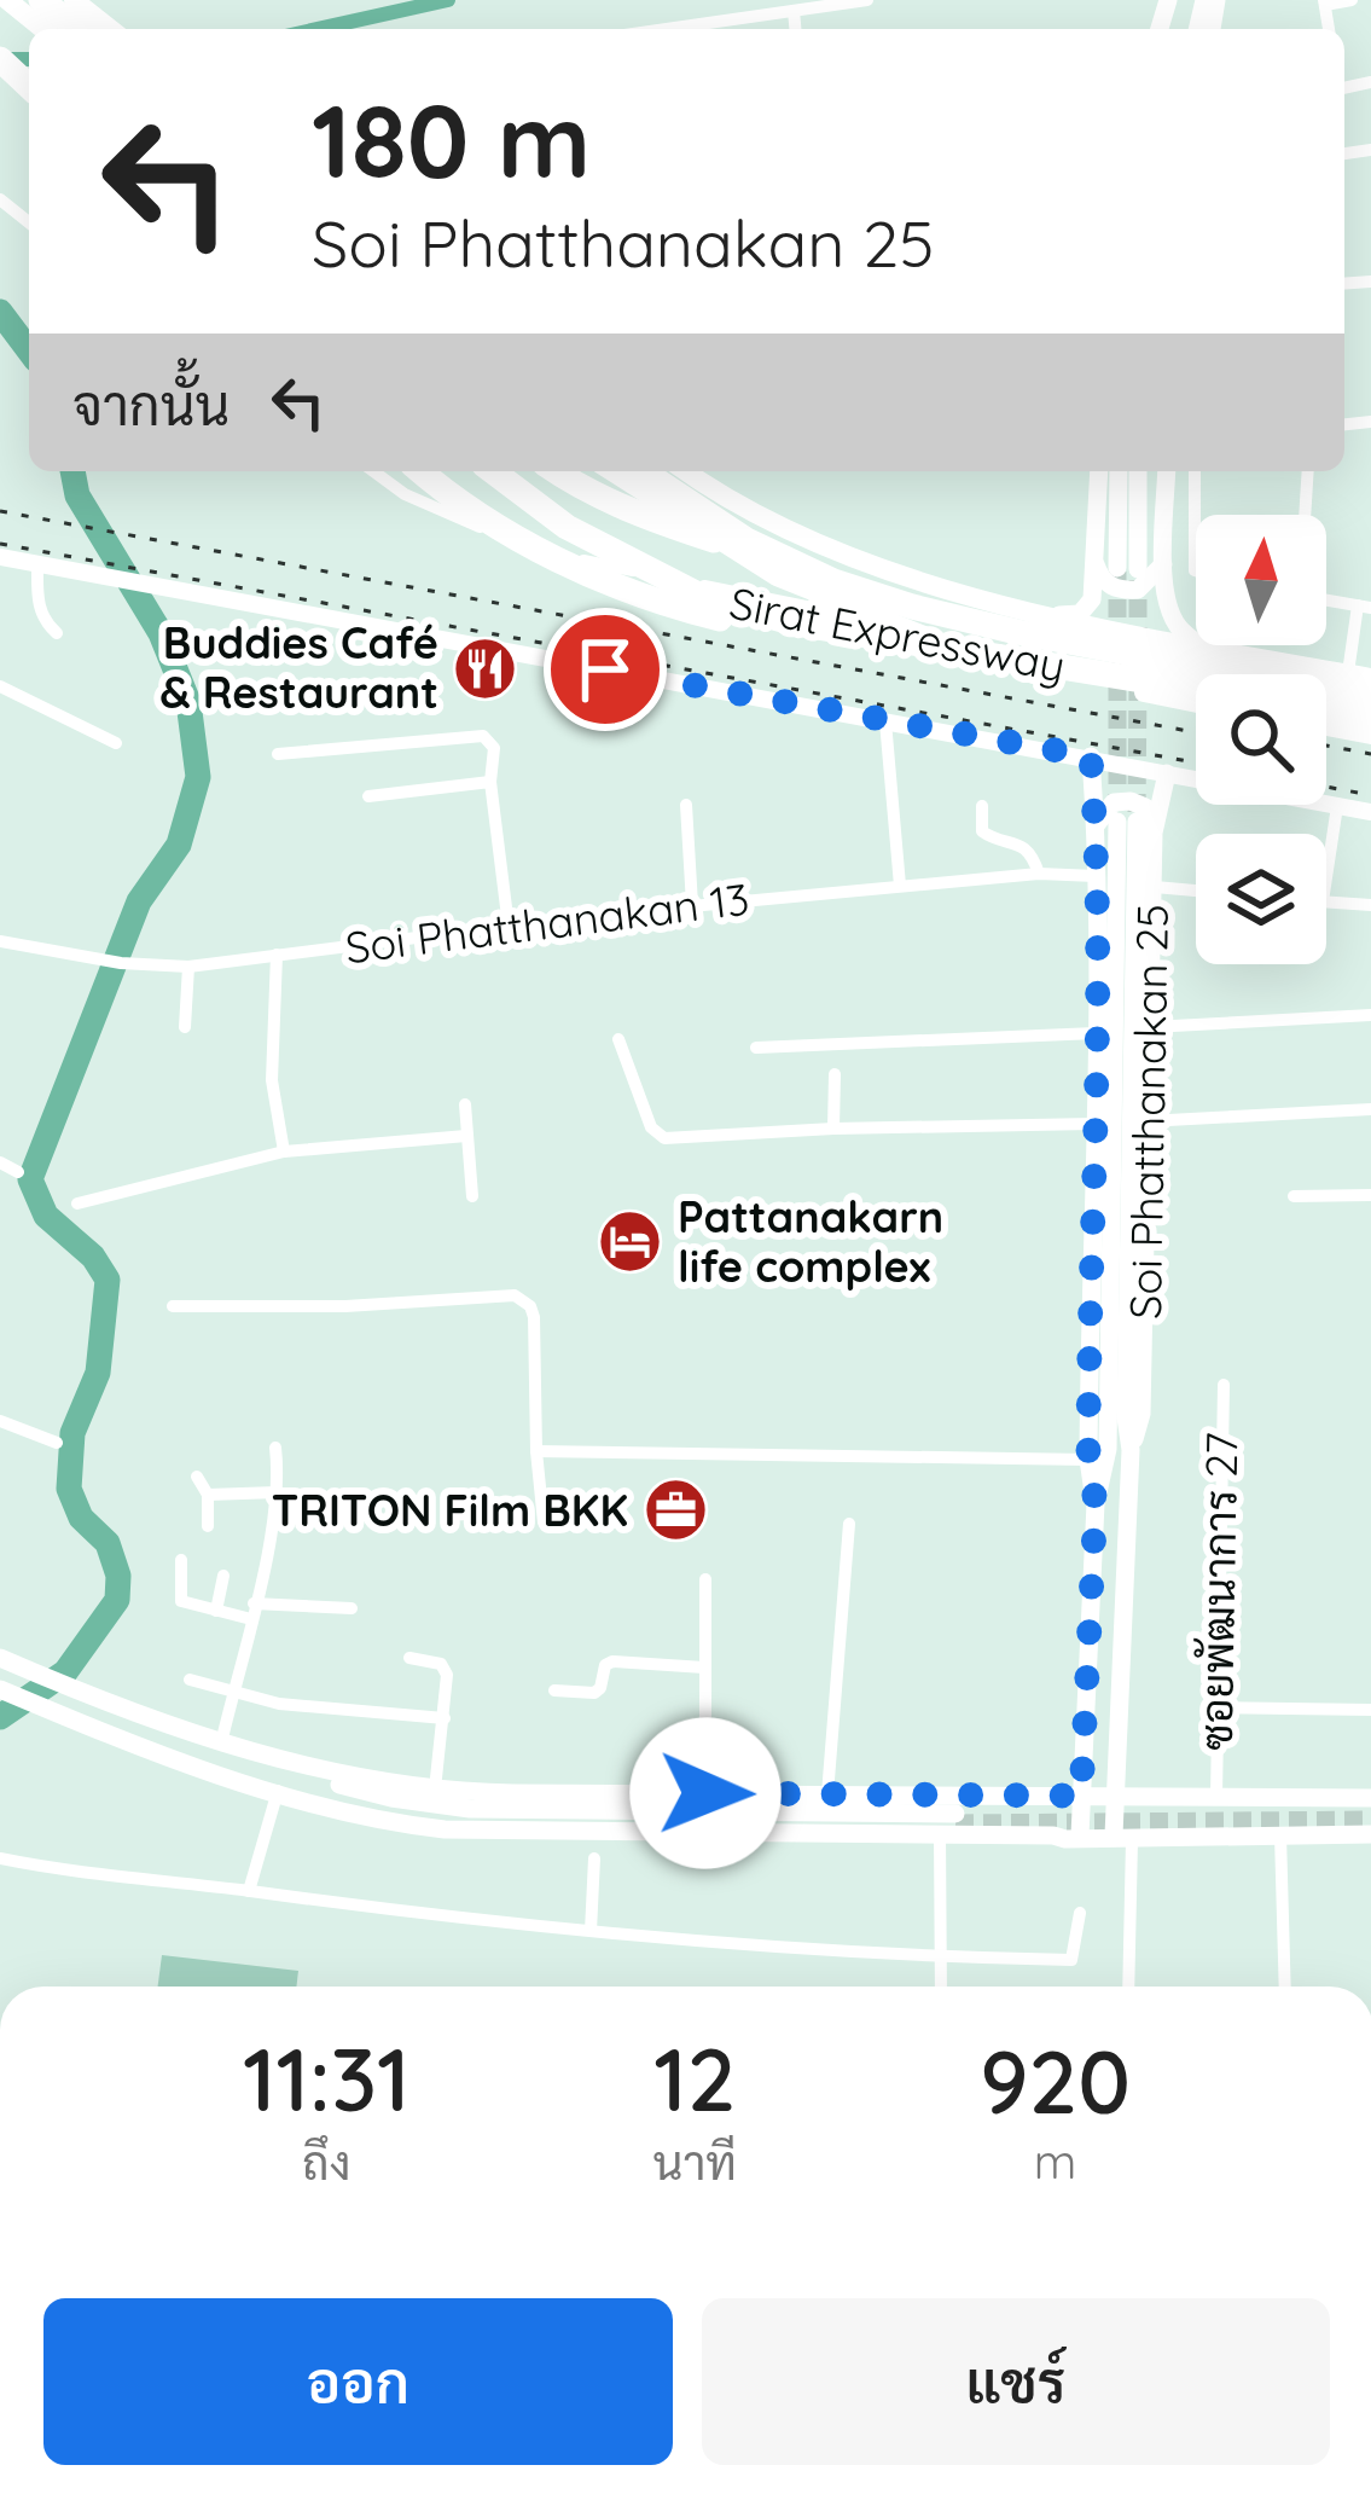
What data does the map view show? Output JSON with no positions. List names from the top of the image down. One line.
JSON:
{"streets":{"highway":["Sirat Expressway"],"main road":["Soi Phatthanakan 25"],"street":["Soi Phatthanakan 13","ซอยพัฒนาการ 27"]},"crossings":[["Soi Phatthanakan 13","Soi Phatthanakan 25"]],"places":{"restaurant":["Buddies Café & Restaurant"],"hotel":["Pattanakarn life complex"],"office":["TRITON Film BKK"]},"north":"top","page":{"turn":["180 m","Soi Phatthanakan 25"],"then":"จากนั้น","eta":["11:31","ถึง","12","นาที","920","m"],"buttons":["ออก","แชร์"]}}
